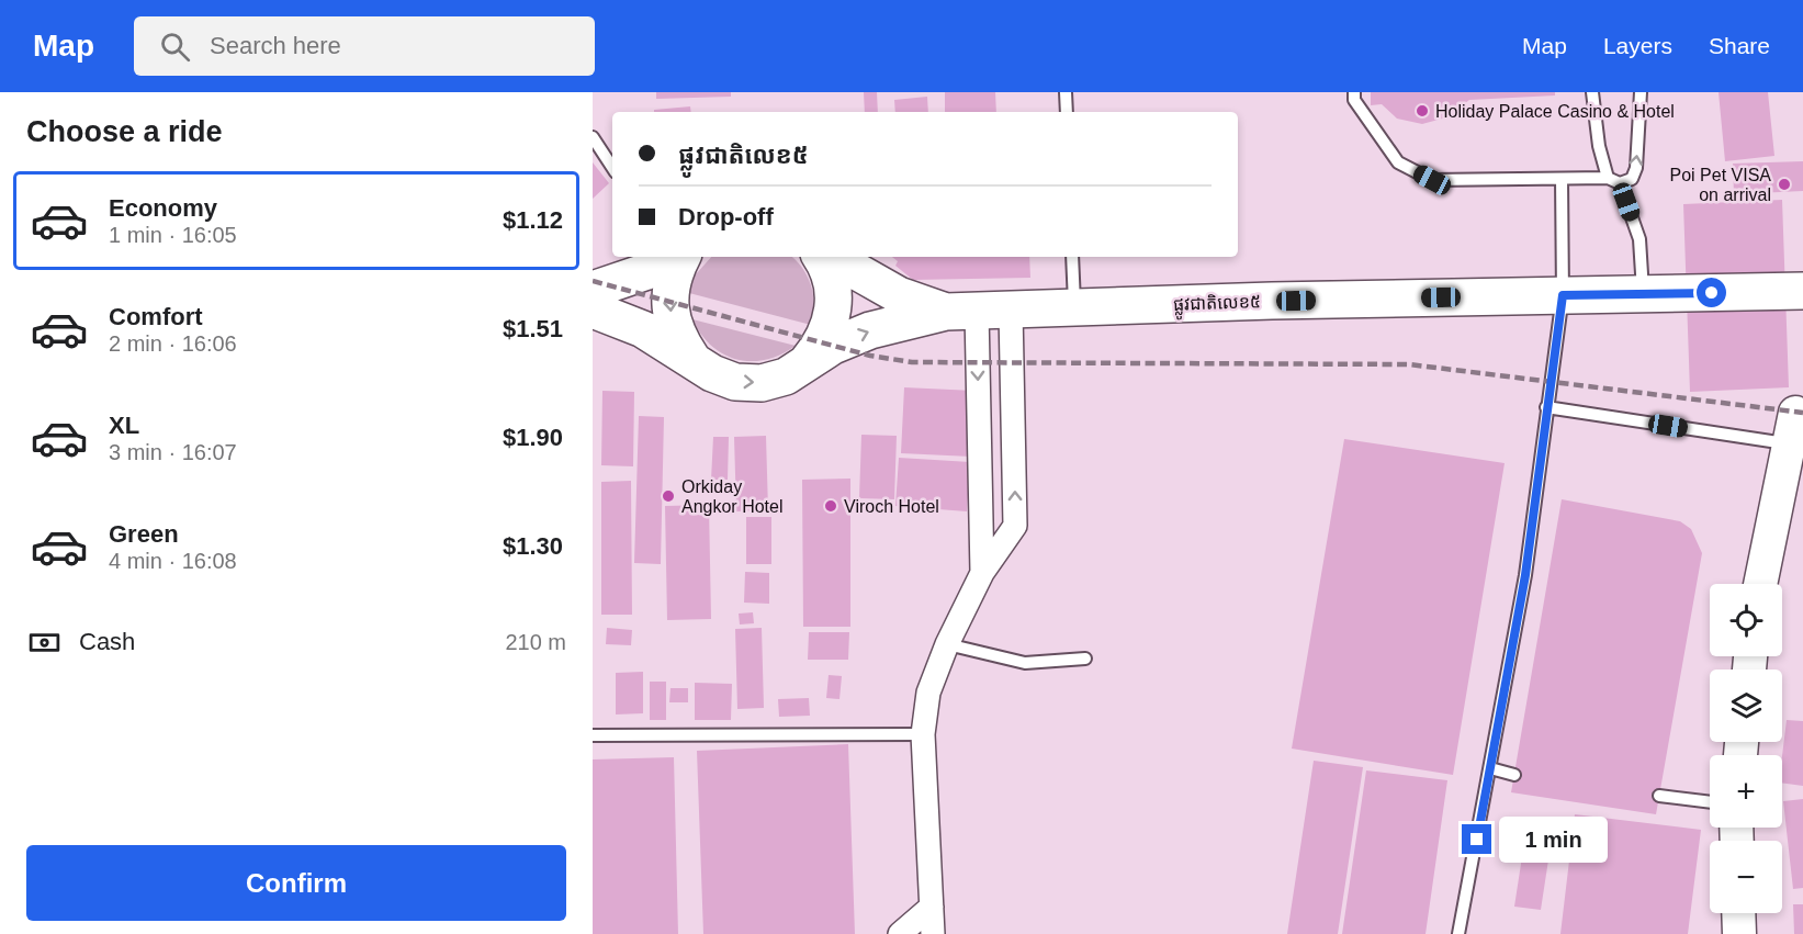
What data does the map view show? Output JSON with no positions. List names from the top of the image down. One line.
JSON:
{"streets":{"highway":["ផ្លូវជាតិលេខ៥"]},"places":["Holiday Palace Casino & Hotel","Poi Pet VISA on arrival","Orkiday Angkor Hotel","Viroch Hotel"],"page":{"header":"Map","search":"Search here","nav":["Map","Layers","Share"],"heading":"Choose a ride","banner":["ផ្លូវជាតិលេខ៥","Drop-off"],"list":[{"name":"Economy","note":"1 min · 16:05","value":"$1.12"},{"name":"Comfort","note":"2 min · 16:06","value":"$1.51"},{"name":"XL","note":"3 min · 16:07","value":"$1.90"},{"name":"Green","note":"4 min · 16:08","value":"$1.30"}],"map_buttons":["+","−"],"pay":["Cash","210 m"],"bubble":"1 min","buttons":"Confirm"}}
